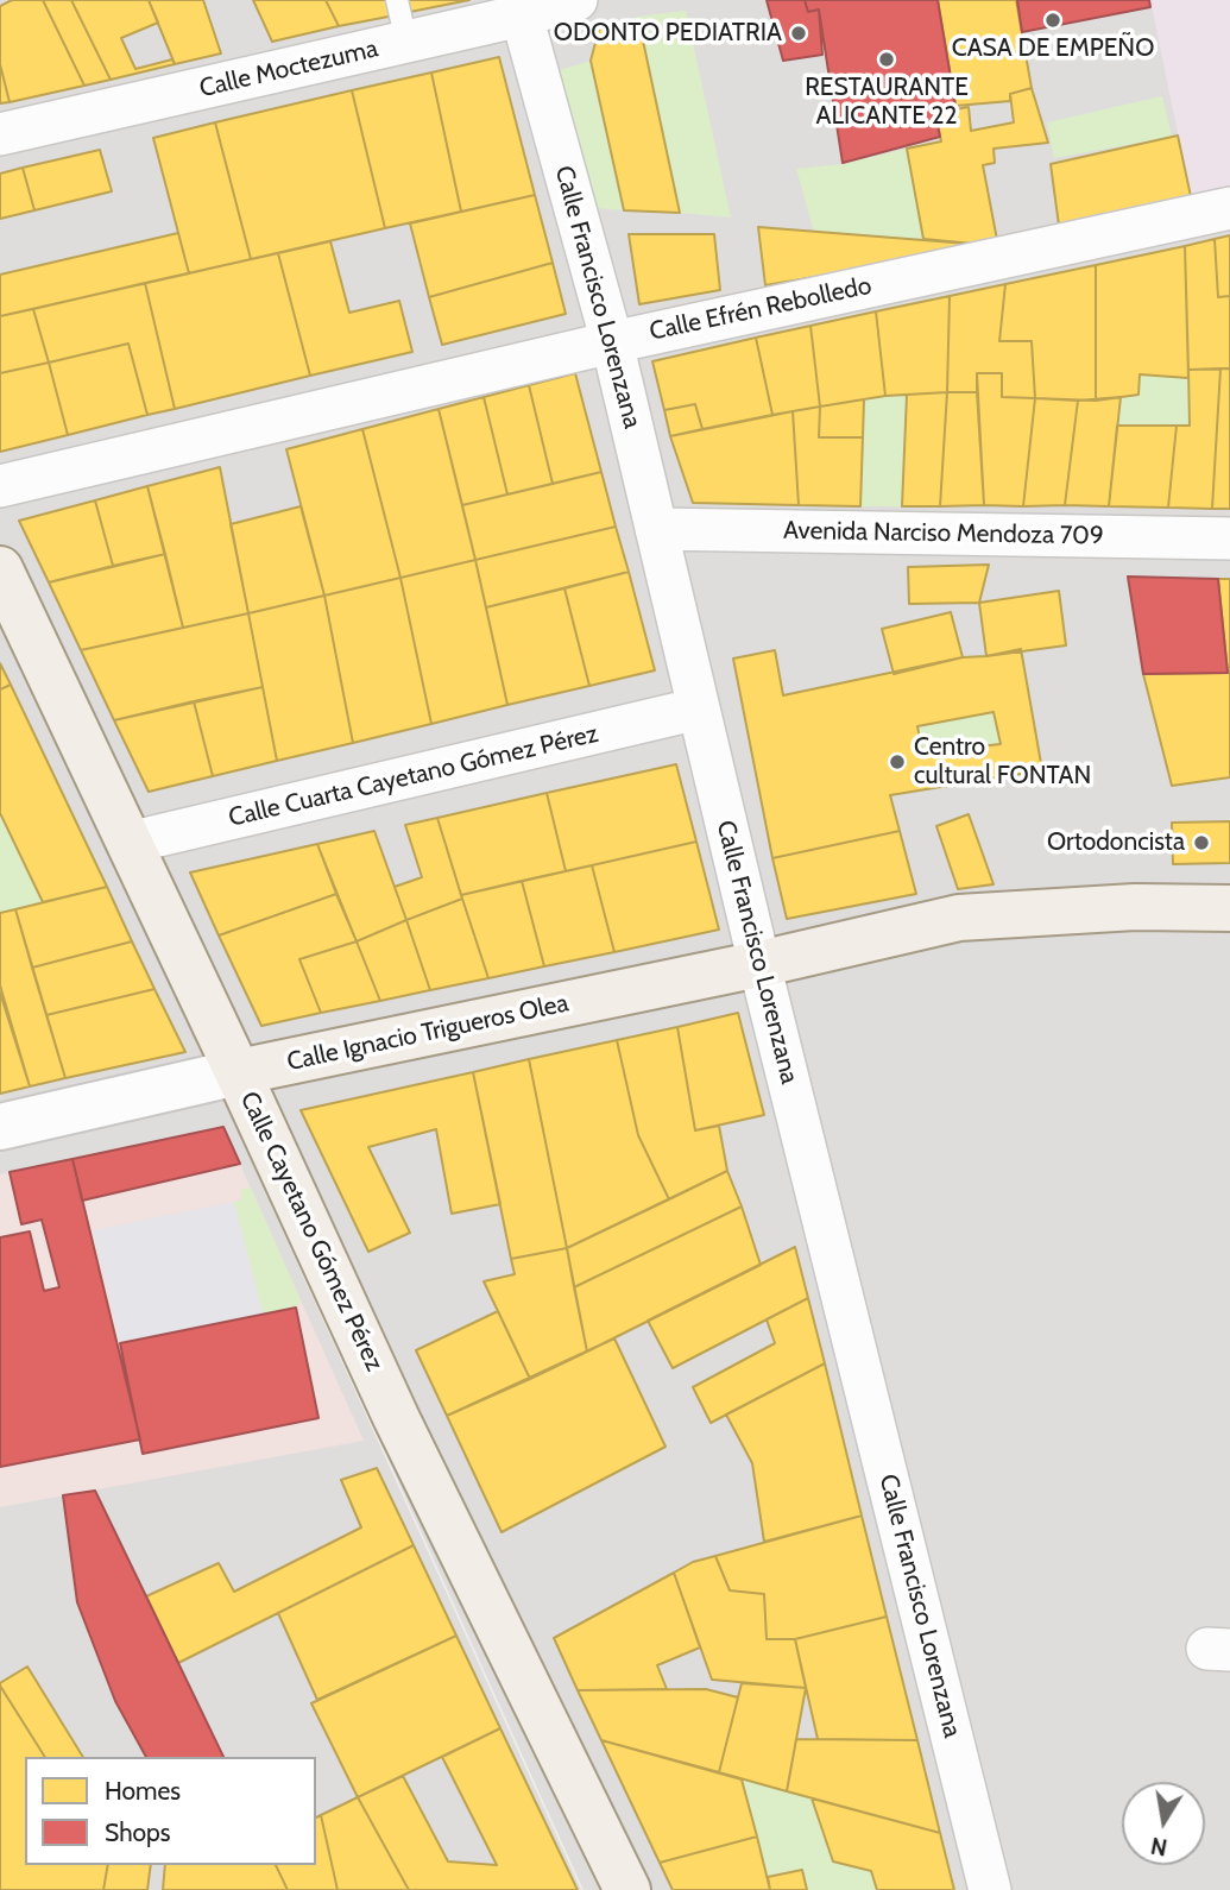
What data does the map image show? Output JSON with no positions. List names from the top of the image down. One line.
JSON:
{"streets":{"main road":["Calle Ignacio Trigueros Olea","Calle Cayetano Gómez Pérez"],"street":["Calle Moctezuma","Calle Francisco Lorenzana","Calle Efrén Rebolledo","Avenida Narciso Mendoza 709","Calle Cuarta Cayetano Gómez Pérez"]},"crossings":[["Calle Moctezuma","Calle Francisco Lorenzana"],["Calle Francisco Lorenzana","Calle Efrén Rebolledo"],["Calle Francisco Lorenzana","Avenida Narciso Mendoza 709"],["Calle Francisco Lorenzana","Calle Cuarta Cayetano Gómez Pérez"],["Calle Francisco Lorenzana","Calle Ignacio Trigueros Olea"],["Calle Cuarta Cayetano Gómez Pérez","Calle Cayetano Gómez Pérez"],["Calle Ignacio Trigueros Olea","Calle Cayetano Gómez Pérez"]],"places":["CASA DE EMPEÑO","ODONTO PEDIATRIA","RESTAURANTE ALICANTE 22","Centro cultural FONTAN","Ortodoncista"],"legend":["Homes","Shops"],"north":"bottom"}
